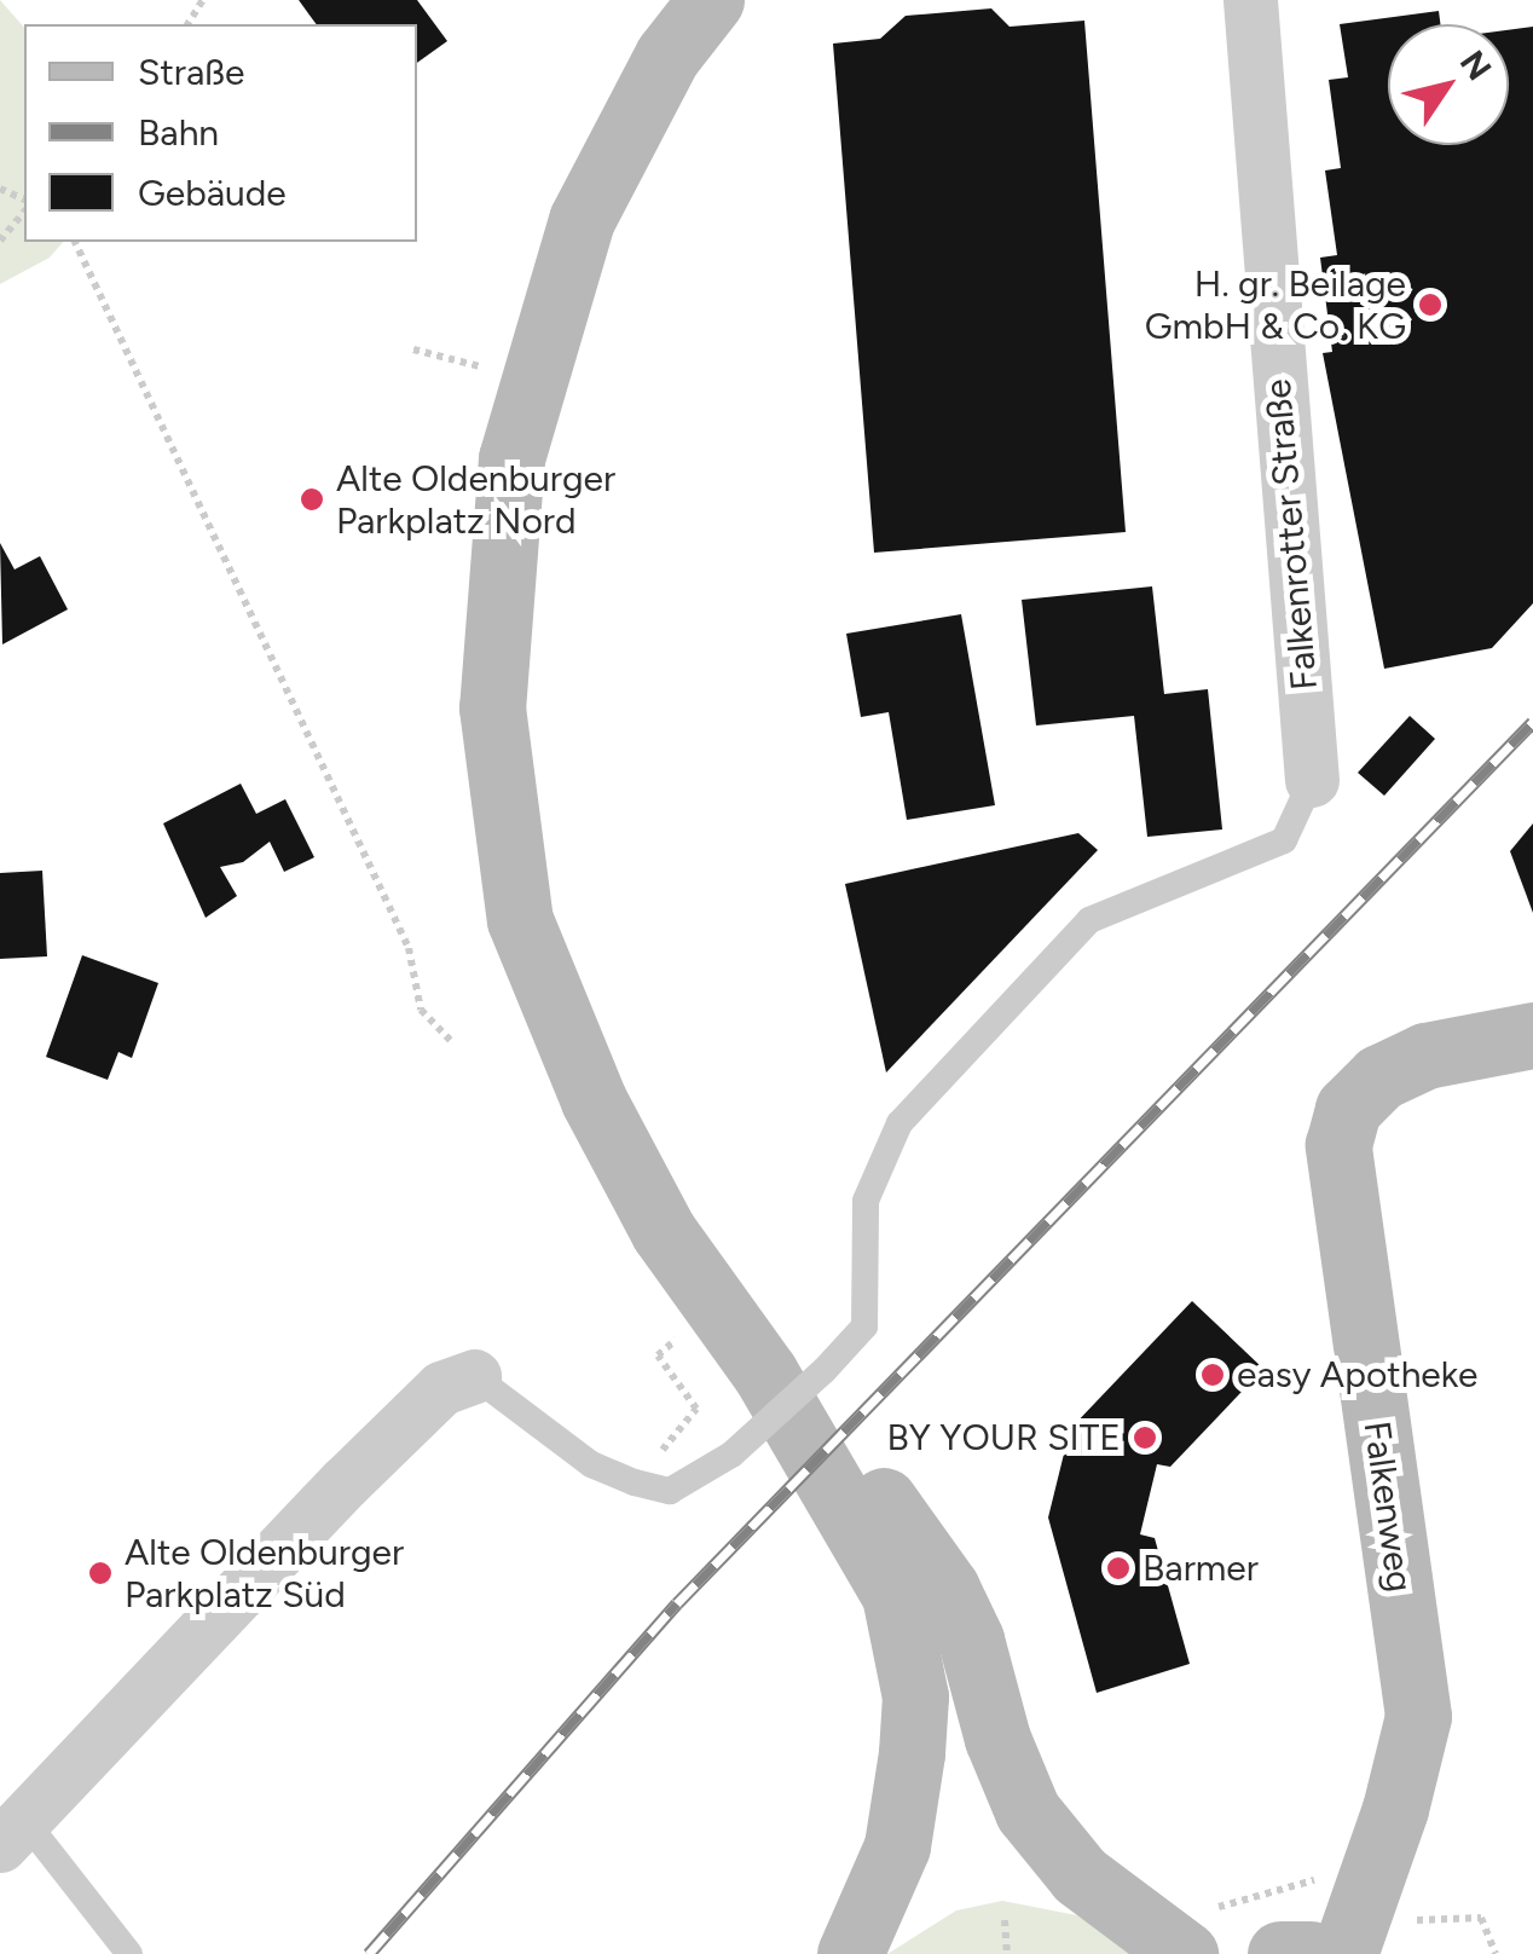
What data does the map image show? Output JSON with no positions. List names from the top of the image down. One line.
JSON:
{"streets":{"main road":["Falkenweg"],"street":["Falkenrotter Straße"]},"places":["H. gr. Beilage GmbH & Co. KG","Alte Oldenburger Parkplatz Nord","easy Apotheke","BY YOUR SITE","Barmer","Alte Oldenburger Parkplatz Süd"],"legend":["Straße","Bahn","Gebäude"],"north":"top right"}
